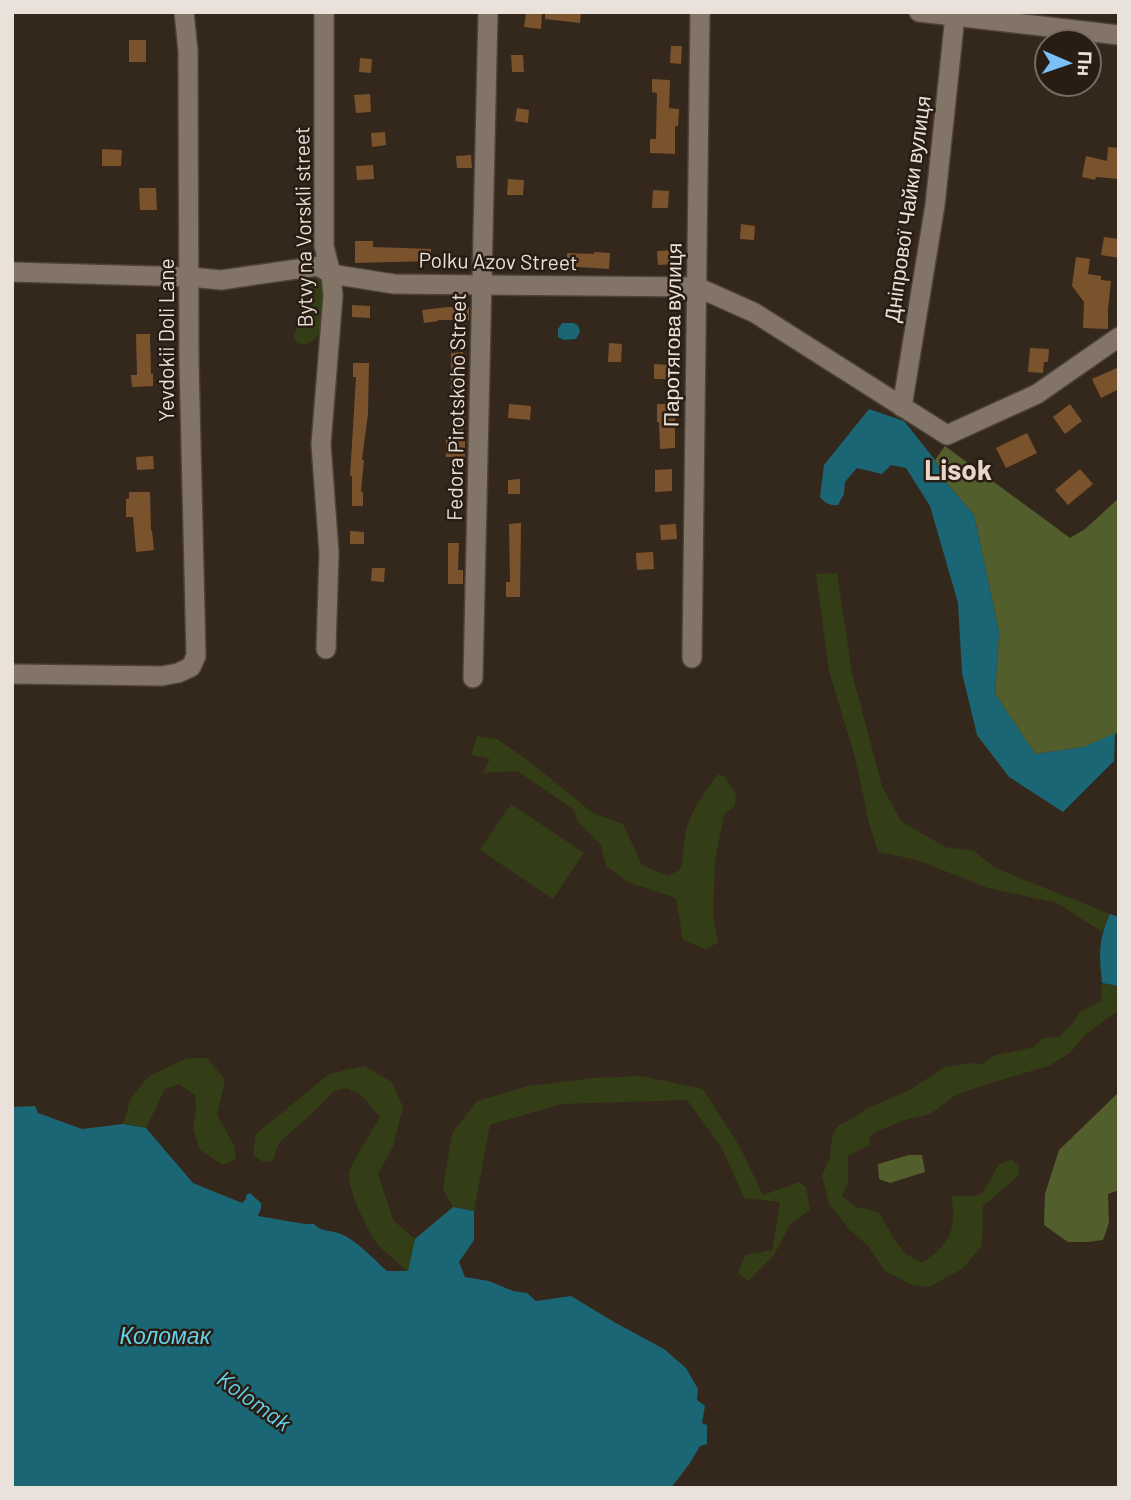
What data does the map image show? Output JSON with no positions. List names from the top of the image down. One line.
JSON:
{"streets":{"street":["Дніпрової Чайки вулиця","Bytvy na Vorskli street","Polku Azov Street","Паротягова вулиця","Yevdokii Doli Lane","Fedora Pirotskoho Street"]},"crossings":[["Дніпрової Чайки вулиця","Polku Azov Street"],["Bytvy na Vorskli street","Polku Azov Street"],["Polku Azov Street","Паротягова вулиця"],["Polku Azov Street","Yevdokii Doli Lane"],["Polku Azov Street","Fedora Pirotskoho Street"]],"districts":["Lisok"],"water":["Коломак","Kolomak"],"north":"right"}
